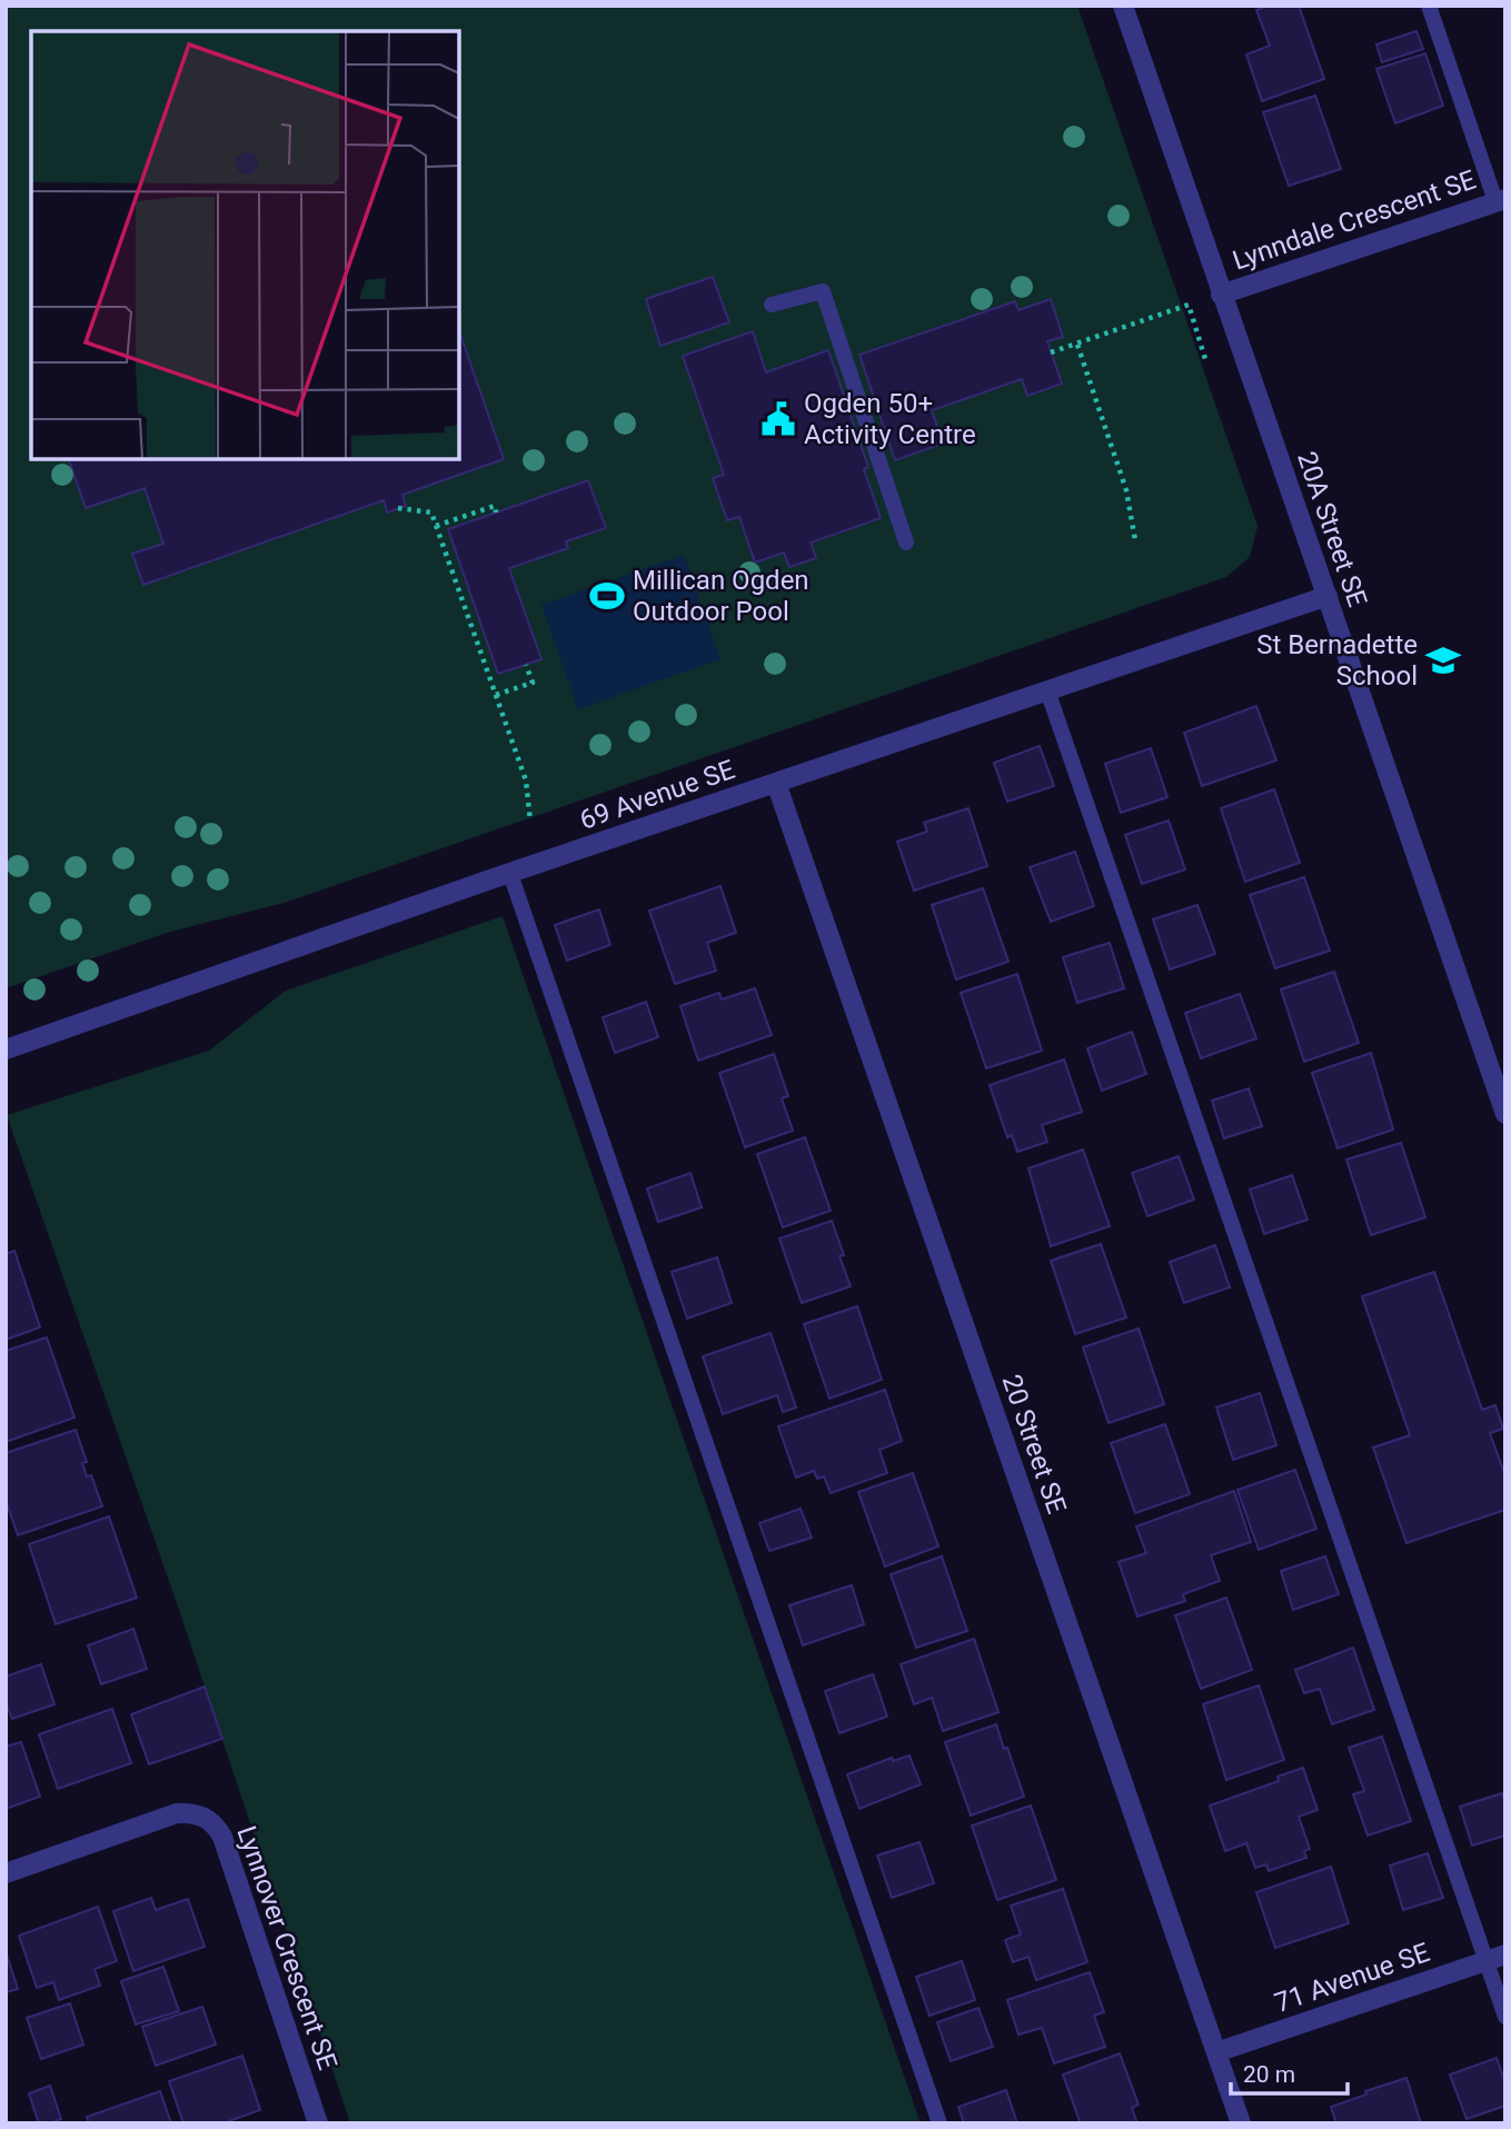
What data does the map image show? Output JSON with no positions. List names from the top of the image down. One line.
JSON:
{"streets":{"street":["Lynndale Crescent SE","20A Street SE","69 Avenue SE","20 Street SE","Lynnover Crescent SE","71 Avenue SE"]},"crossings":[["Lynndale Crescent SE","20A Street SE"],["20A Street SE","69 Avenue SE"],["69 Avenue SE","20 Street SE"],["20 Street SE","71 Avenue SE"]],"places":{"public building":["Ogden 50+ Activity Centre"],"sports":["Millican Ogden Outdoor Pool"],"school or university":["St Bernadette School"]},"scale_bar":"20 m"}
